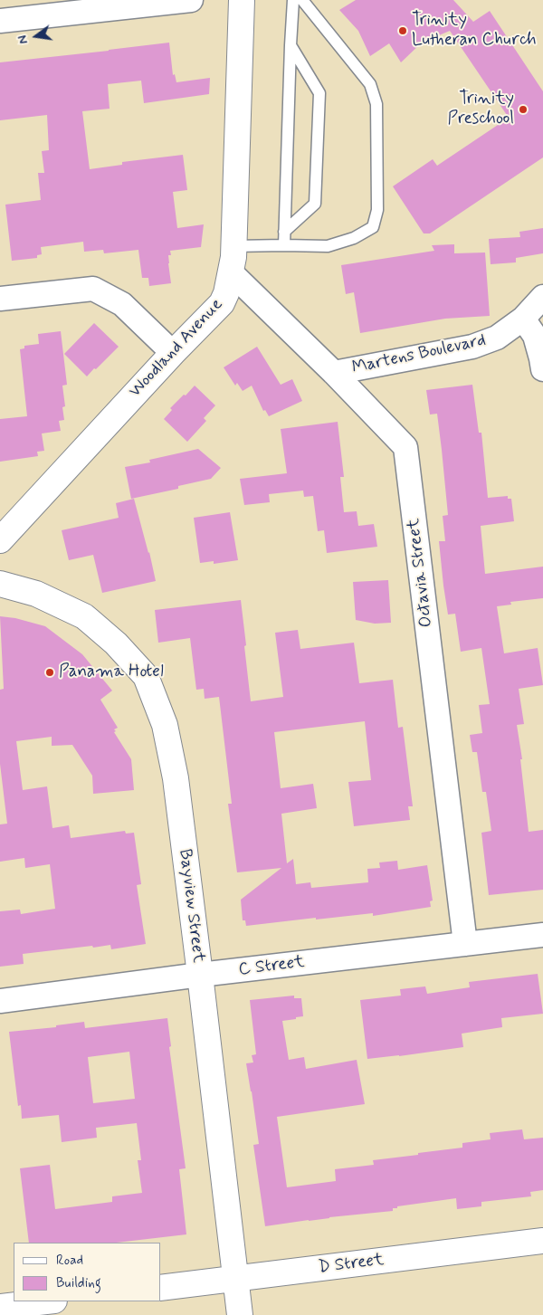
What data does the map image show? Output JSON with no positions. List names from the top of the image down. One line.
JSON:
{"streets":{"street":["Woodland Avenue","Martens Boulevard","Octavia Street","Bayview Street","C Street","D Street"]},"crossings":[["Woodland Avenue","Octavia Street"],["Martens Boulevard","Octavia Street"],["Octavia Street","C Street"],["Bayview Street","C Street"],["Bayview Street","D Street"]],"places":["Trinity Lutheran Church","Trinity Preschool","Panama Hotel"],"legend":["Road","Building"],"north":"left"}
